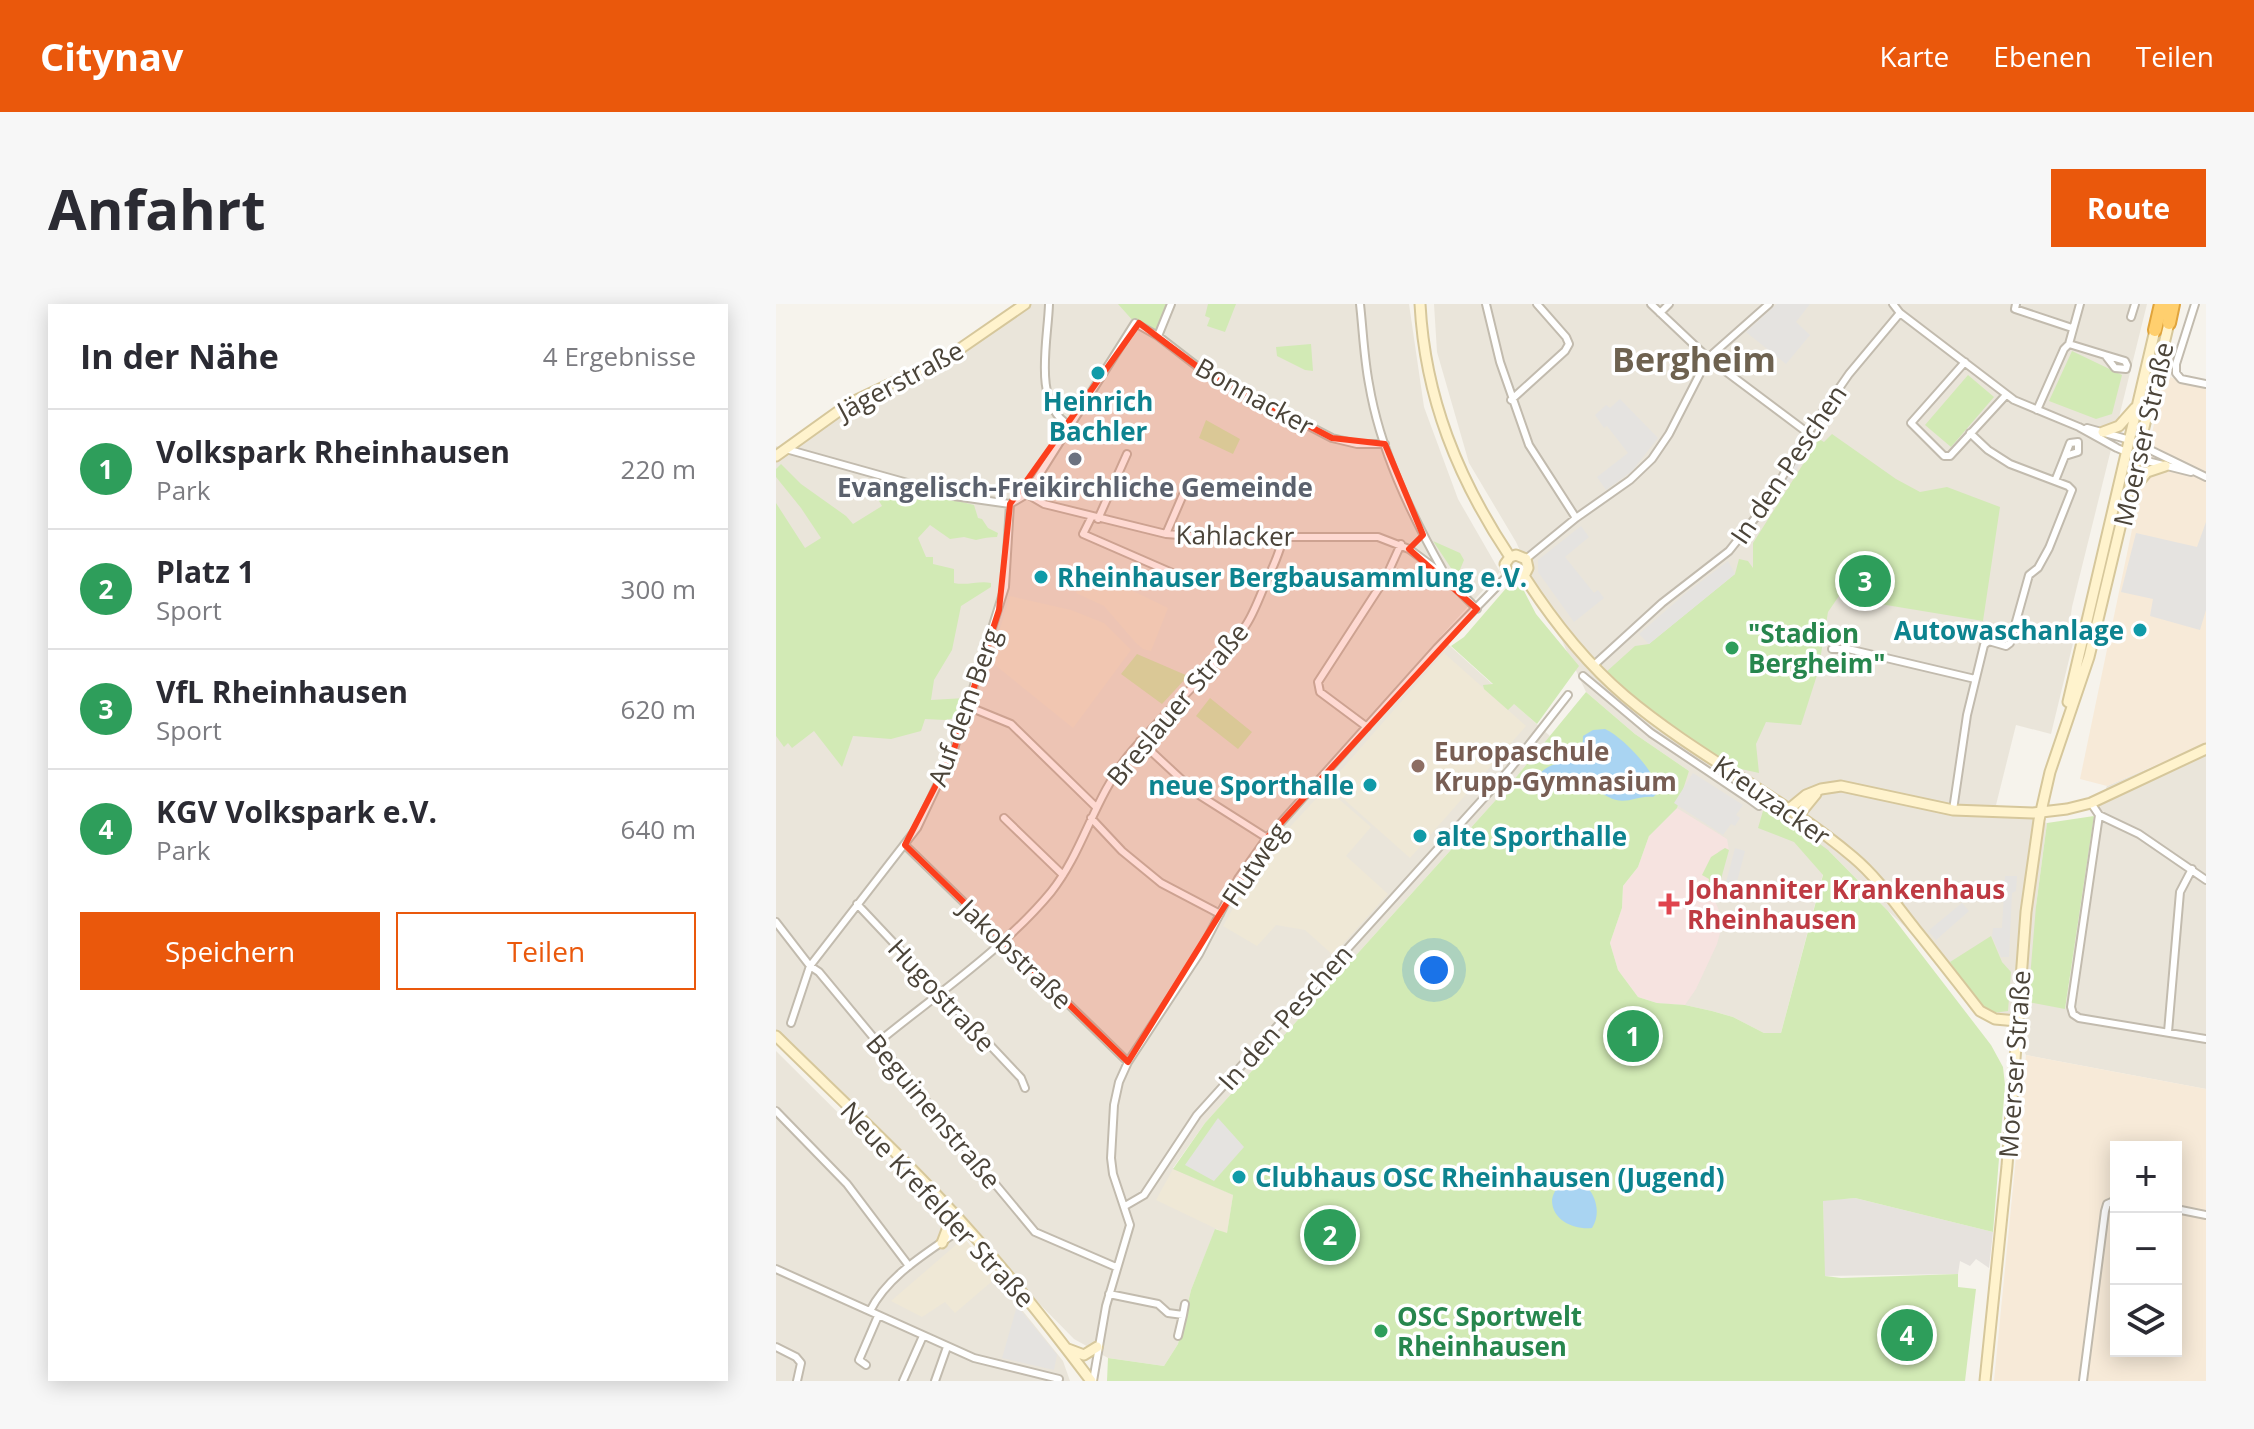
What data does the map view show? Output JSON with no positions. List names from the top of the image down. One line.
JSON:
{"streets":{"highway":["Moerser Straße"],"main road":["Jägerstraße","Kreuzacker","Neue Krefelder Straße"],"street":["Bonnacker","In den Peschen","Kahlacker","Breslauer Straße","Auf dem Berg","Flutweg","Jakobstraße","Hugostraße","Beguinenstraße"]},"crossings":[["Bonnacker","Kahlacker"],["Moerser Straße","Kreuzacker"],["In den Peschen","Kreuzacker"],["In den Peschen","Flutweg"],["Kahlacker","Breslauer Straße"],["Kahlacker","Flutweg"],["Breslauer Straße","Jakobstraße"],["Breslauer Straße","Hugostraße"],["Breslauer Straße","Beguinenstraße"],["Auf dem Berg","Jakobstraße"],["Auf dem Berg","Hugostraße"],["Auf dem Berg","Beguinenstraße"],["Kreuzacker","Flutweg"],["Flutweg","Jakobstraße"]],"districts":["Bergheim"],"places":{"other":["Heinrich Bachler","Evangelisch-Freikirchliche Gemeinde","Rheinhauser Bergbausammlung e.V.","Autowaschanlage","\"Stadion Bergheim\"","Europaschule Krupp-Gymnasium","neue Sporthalle","alte Sporthalle","Clubhaus OSC Rheinhausen (Jugend)","OSC Sportwelt Rheinhausen"],"health":["Johanniter Krankenhaus Rheinhausen"]},"page":{"header":"Citynav","nav":["Karte","Ebenen","Teilen"],"buttons":["Route",["Speichern","Teilen"]],"title":"Anfahrt","heading":["In der Nähe","4 Ergebnisse"],"list":[{"mark":"1","name":"Volkspark Rheinhausen","note":"Park","value":"220 m"},{"mark":"2","name":"Platz 1","note":"Sport","value":"300 m"},{"mark":"3","name":"VfL Rheinhausen","note":"Sport","value":"620 m"},{"mark":"4","name":"KGV Volkspark e.V.","note":"Park","value":"640 m"}],"pins":["3","1","2","4"],"map_buttons":["+","−"]}}
